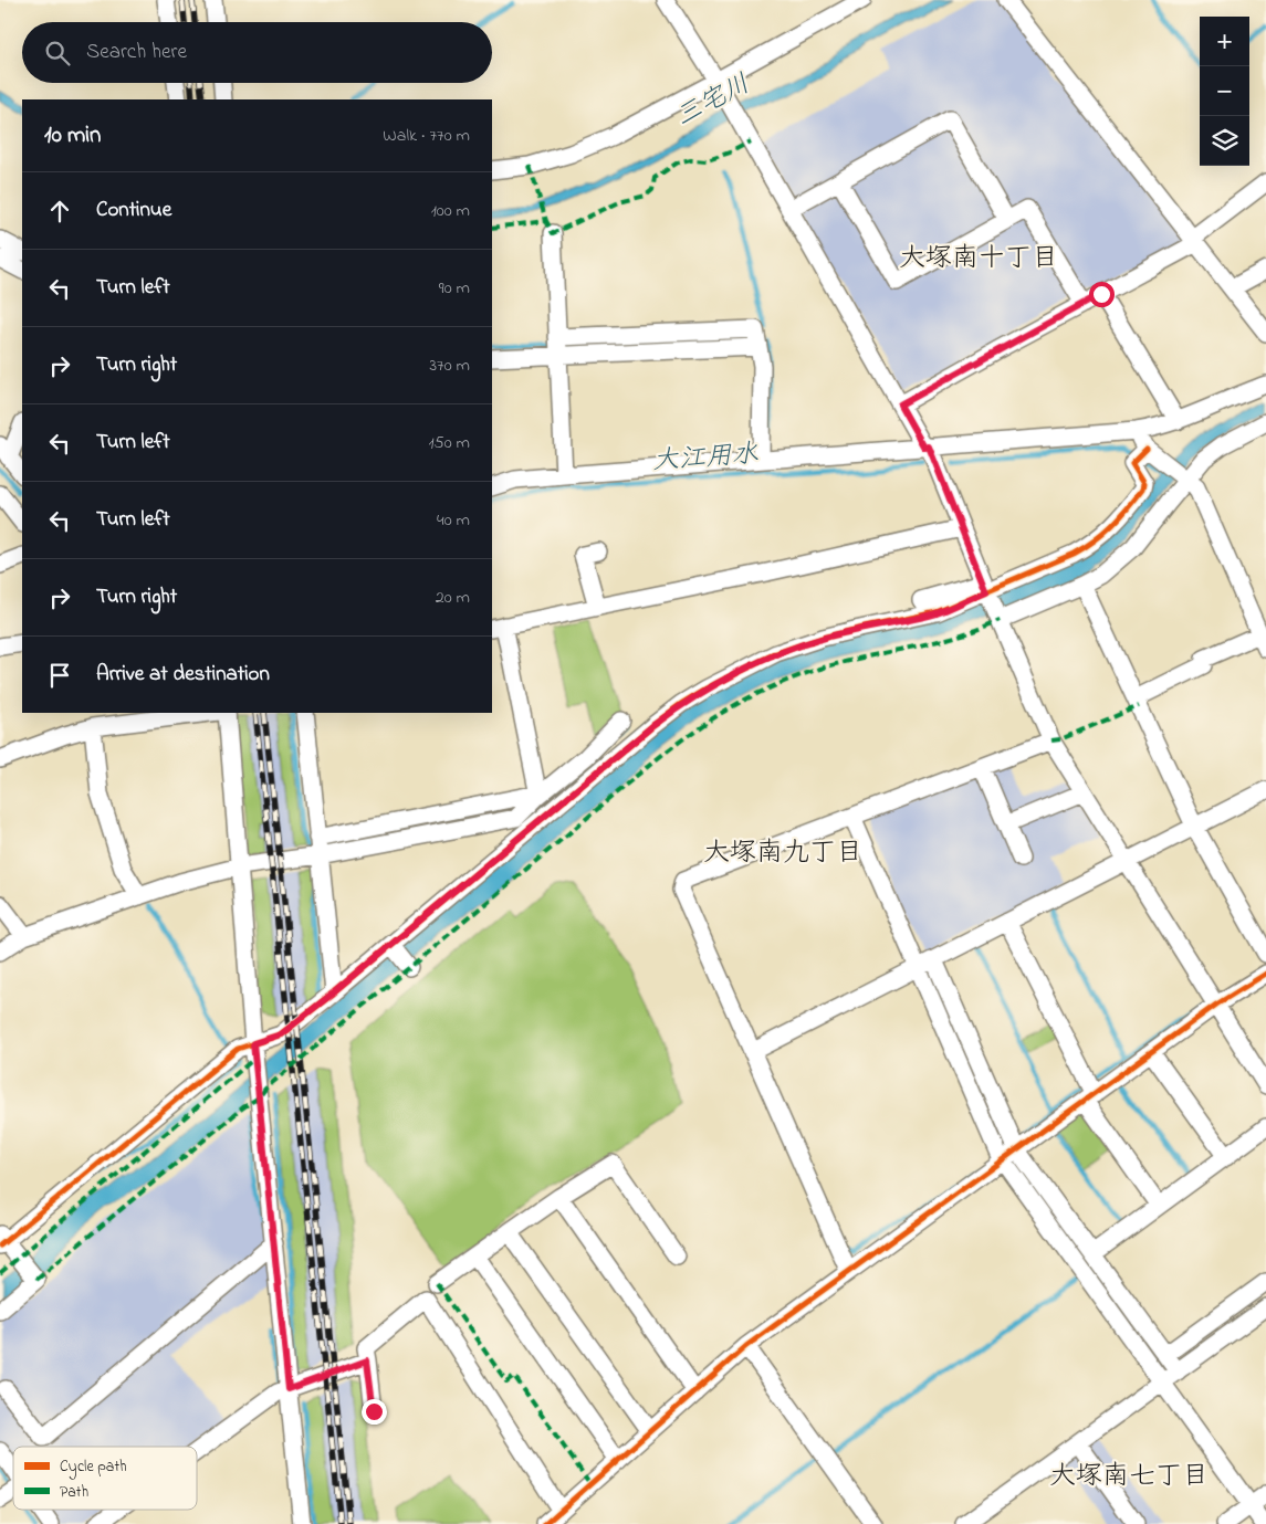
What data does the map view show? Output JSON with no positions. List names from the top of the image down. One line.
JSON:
{"districts":["大塚南十丁目","大塚南九丁目","大塚南七丁目"],"water":["三宅川","大江用水"],"legend":["Cycle path","Path"],"page":{"map_buttons":["+","−"],"search":"Search here","heading":["10 min","Walk · 770 m"],"list":[["Continue","100 m"],["Turn left","90 m"],["Turn right","370 m"],["Turn left","150 m"],["Turn left","40 m"],["Turn right","20 m"],"Arrive at destination"]}}
